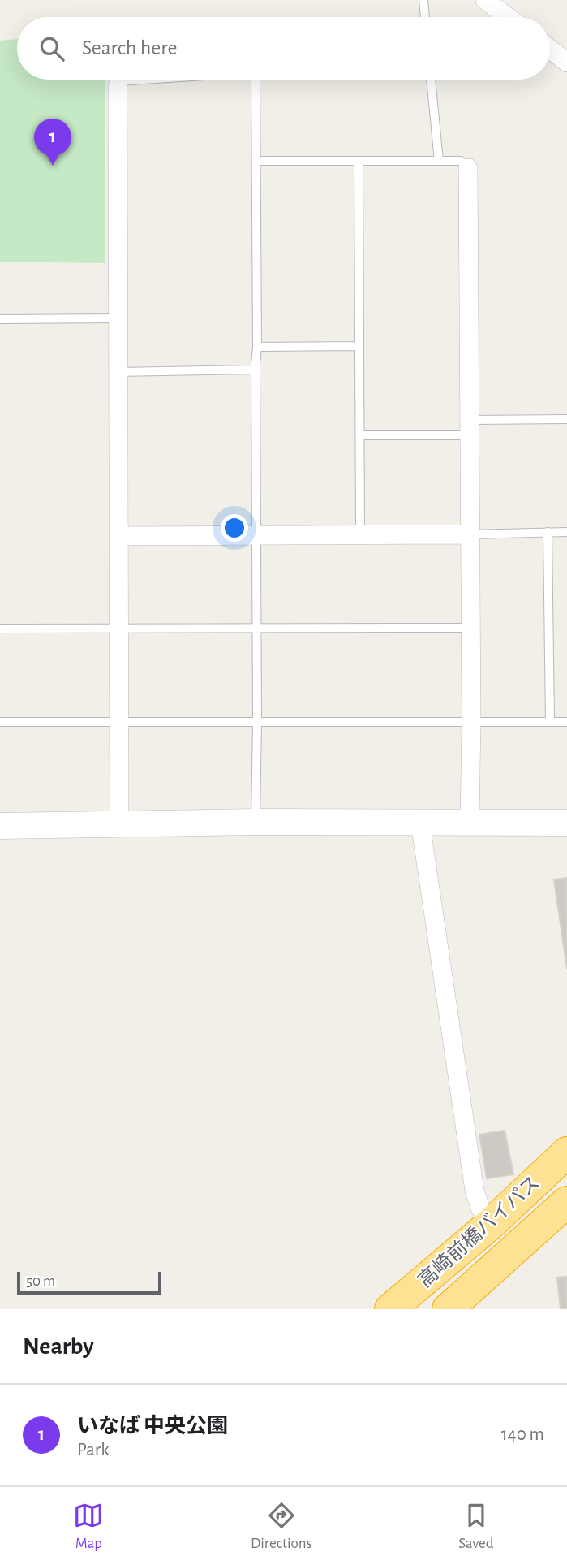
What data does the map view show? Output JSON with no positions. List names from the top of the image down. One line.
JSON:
{"streets":{"highway":["高崎前橋バイパス"]},"scale_bar":"50 m","page":{"search":"Search here","pins":"1","scale":"50 m","heading":"Nearby","list":[{"mark":"1","name":"いなば 中央公園","note":"Park","value":"140 m"}],"nav":["Map","Directions","Saved"]}}
